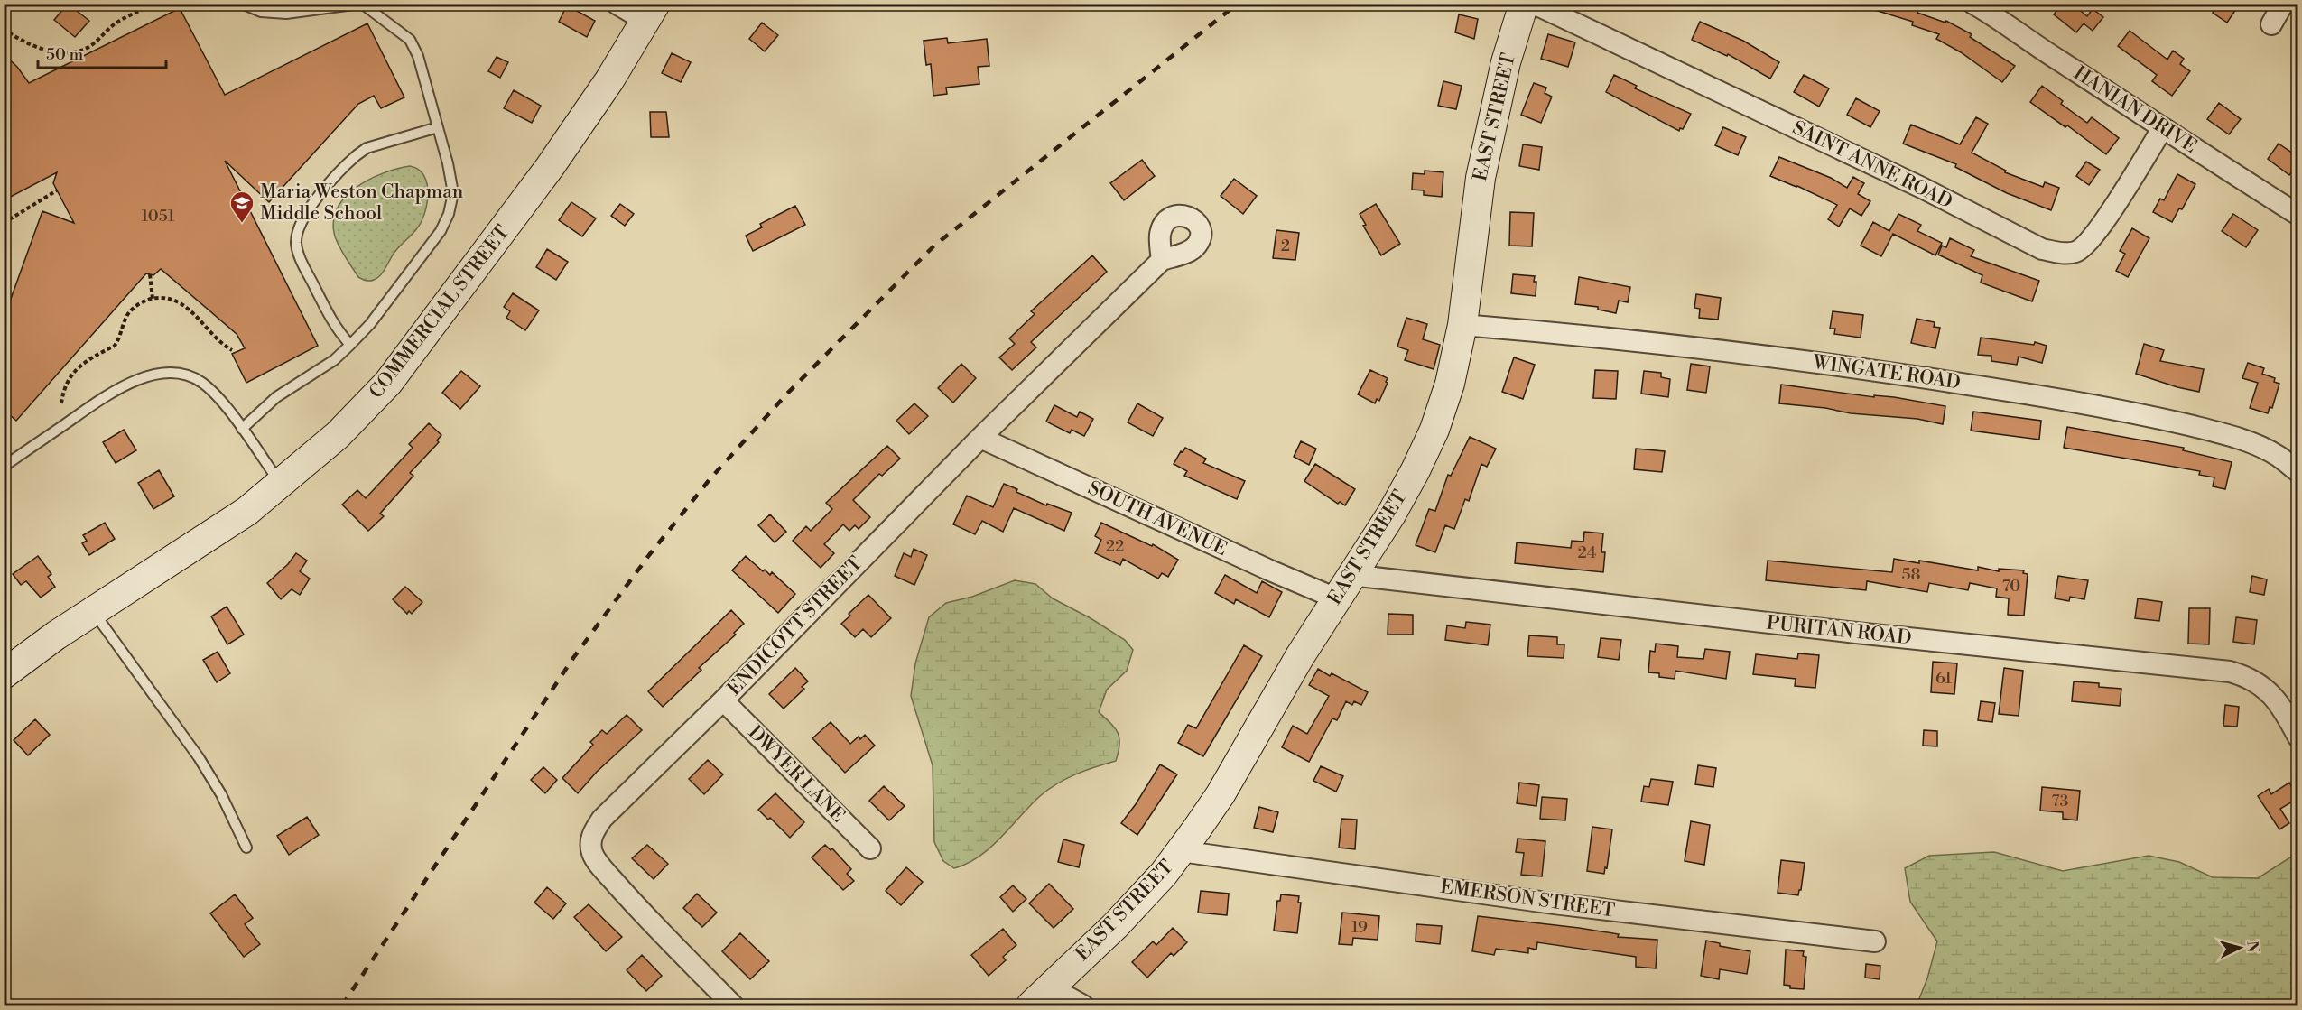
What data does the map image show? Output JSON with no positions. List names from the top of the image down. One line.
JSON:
{"streets":{"street":["HANIAN DRIVE","EAST STREET","SAINT ANNE ROAD","COMMERCIAL STREET","WINGATE ROAD","SOUTH AVENUE","ENDICOTT STREET","PURITAN ROAD","DWYER LANE","EMERSON STREET"]},"crossings":[["HANIAN DRIVE","SAINT ANNE ROAD"],["EAST STREET","WINGATE ROAD"],["EAST STREET","SOUTH AVENUE"],["EAST STREET","PURITAN ROAD"],["EAST STREET","EMERSON STREET"],["SOUTH AVENUE","ENDICOTT STREET"],["SOUTH AVENUE","PURITAN ROAD"],["ENDICOTT STREET","DWYER LANE"]],"places":{"school or university":["Maria Weston Chapman Middle School"]},"house_numbers":["1051","2","22","24","58","70","61","73","19"],"scale_bar":"50 m","north":"right"}
